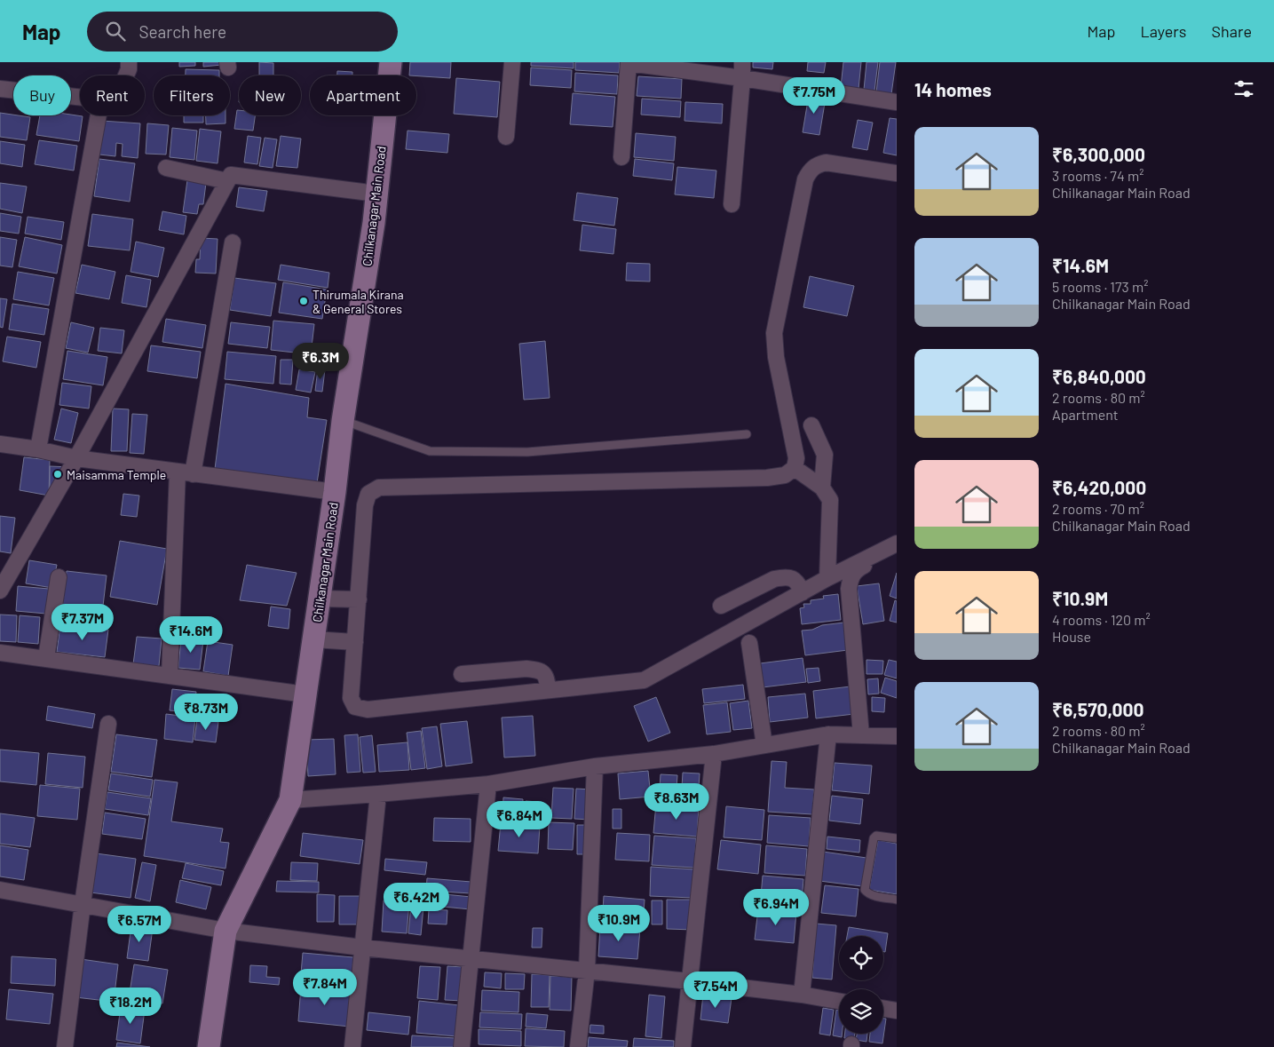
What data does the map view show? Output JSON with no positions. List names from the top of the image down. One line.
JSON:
{"streets":{"main road":["Chilkanagar Main Road"]},"places":["Thirumala Kirana & General Stores","Maisamma Temple"],"page":{"header":"Map","search":"Search here","nav":["Map","Layers","Share"],"heading":"14 homes","chip":["Buy","Rent","Filters","New","Apartment"],"price":["₹7.75M","₹6.3M","₹7.37M","₹14.6M","₹8.73M","₹8.63M","₹6.84M","₹6.42M","₹6.94M","₹10.9M","₹6.57M","₹7.84M","₹7.54M","₹18.2M"],"list":[{"name":"₹6,300,000","note":"3 rooms · 74 m² · Chilkanagar Main Road"},{"name":"₹14.6M","note":"5 rooms · 173 m² · Chilkanagar Main Road"},{"name":"₹6,840,000","note":"2 rooms · 80 m² · Apartment"},{"name":"₹6,420,000","note":"2 rooms · 70 m² · Chilkanagar Main Road"},{"name":"₹10.9M","note":"4 rooms · 120 m² · House"},{"name":"₹6,570,000","note":"2 rooms · 80 m² · Chilkanagar Main Road"}]}}
